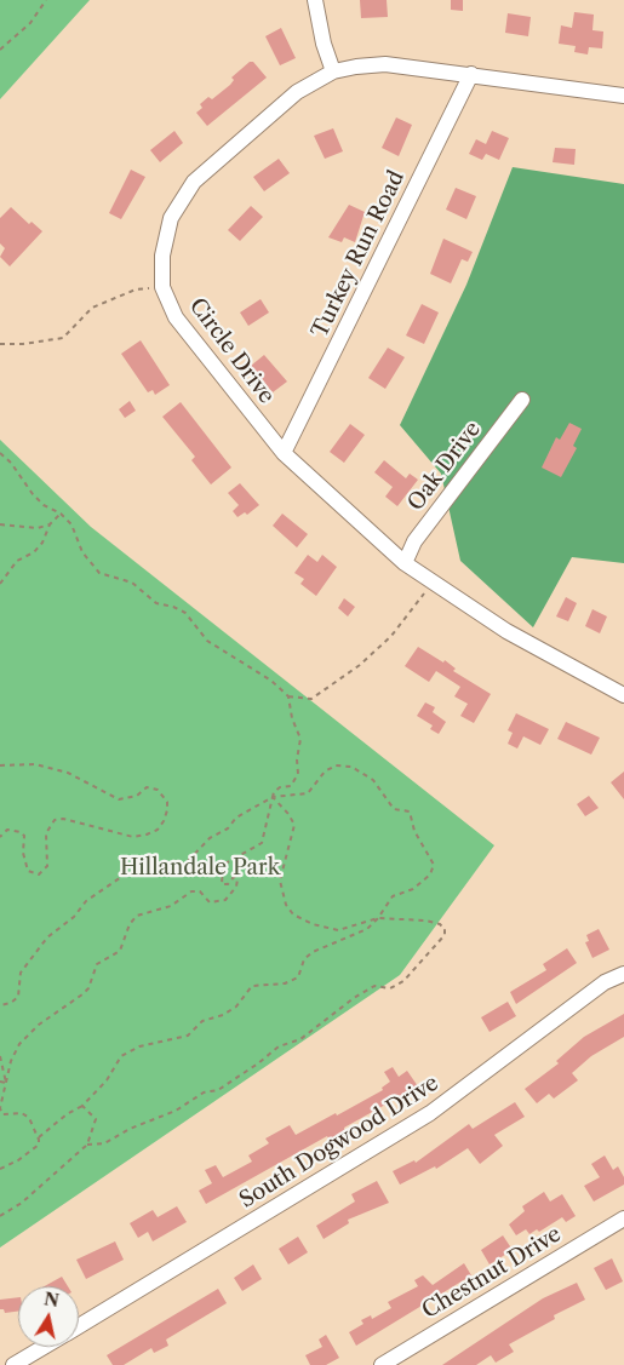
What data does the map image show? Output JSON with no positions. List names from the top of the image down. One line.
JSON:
{"streets":{"street":["Turkey Run Road","Circle Drive","Oak Drive","South Dogwood Drive","Chestnut Drive"]},"crossings":[["Turkey Run Road","Circle Drive"],["Circle Drive","Oak Drive"]],"parks":["Hillandale Park"],"north":"top"}
